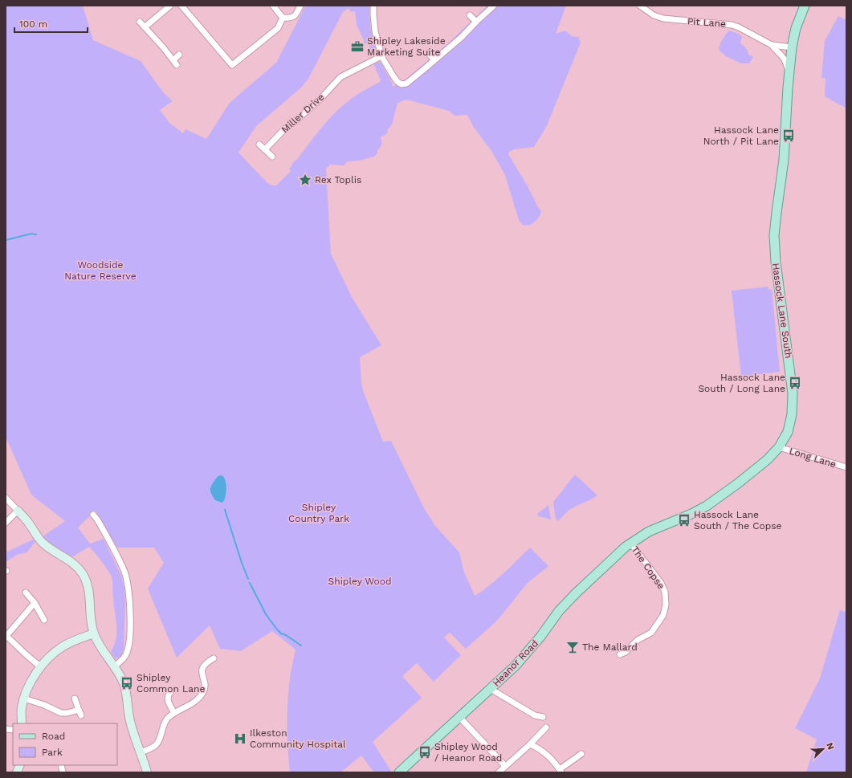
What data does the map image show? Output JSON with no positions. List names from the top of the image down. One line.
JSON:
{"streets":{"main road":["Hassock Lane South","Heanor Road"],"street":["Pit Lane","Miller Drive","Long Lane","The Copse"]},"crossings":[["Pit Lane","Hassock Lane South"],["Hassock Lane South","Long Lane"],["Hassock Lane South","The Copse"],["Hassock Lane South","Heanor Road"],["The Copse","Heanor Road"]],"parks":["Woodside Nature Reserve","Shipley Country Park","Shipley Wood"],"places":{"office":["Shipley Lakeside Marketing Suite"],"bus stop":["Hassock Lane North / Pit Lane","Hassock Lane South / Long Lane","Hassock Lane South / The Copse","Shipley Common Lane","Shipley Wood / Heanor Road"],"place":["Rex Toplis"],"bar":["The Mallard"],"hospital":["Ilkeston Community Hospital"]},"legend":["Road","Park"],"scale_bar":"100 m","north":"top right"}
